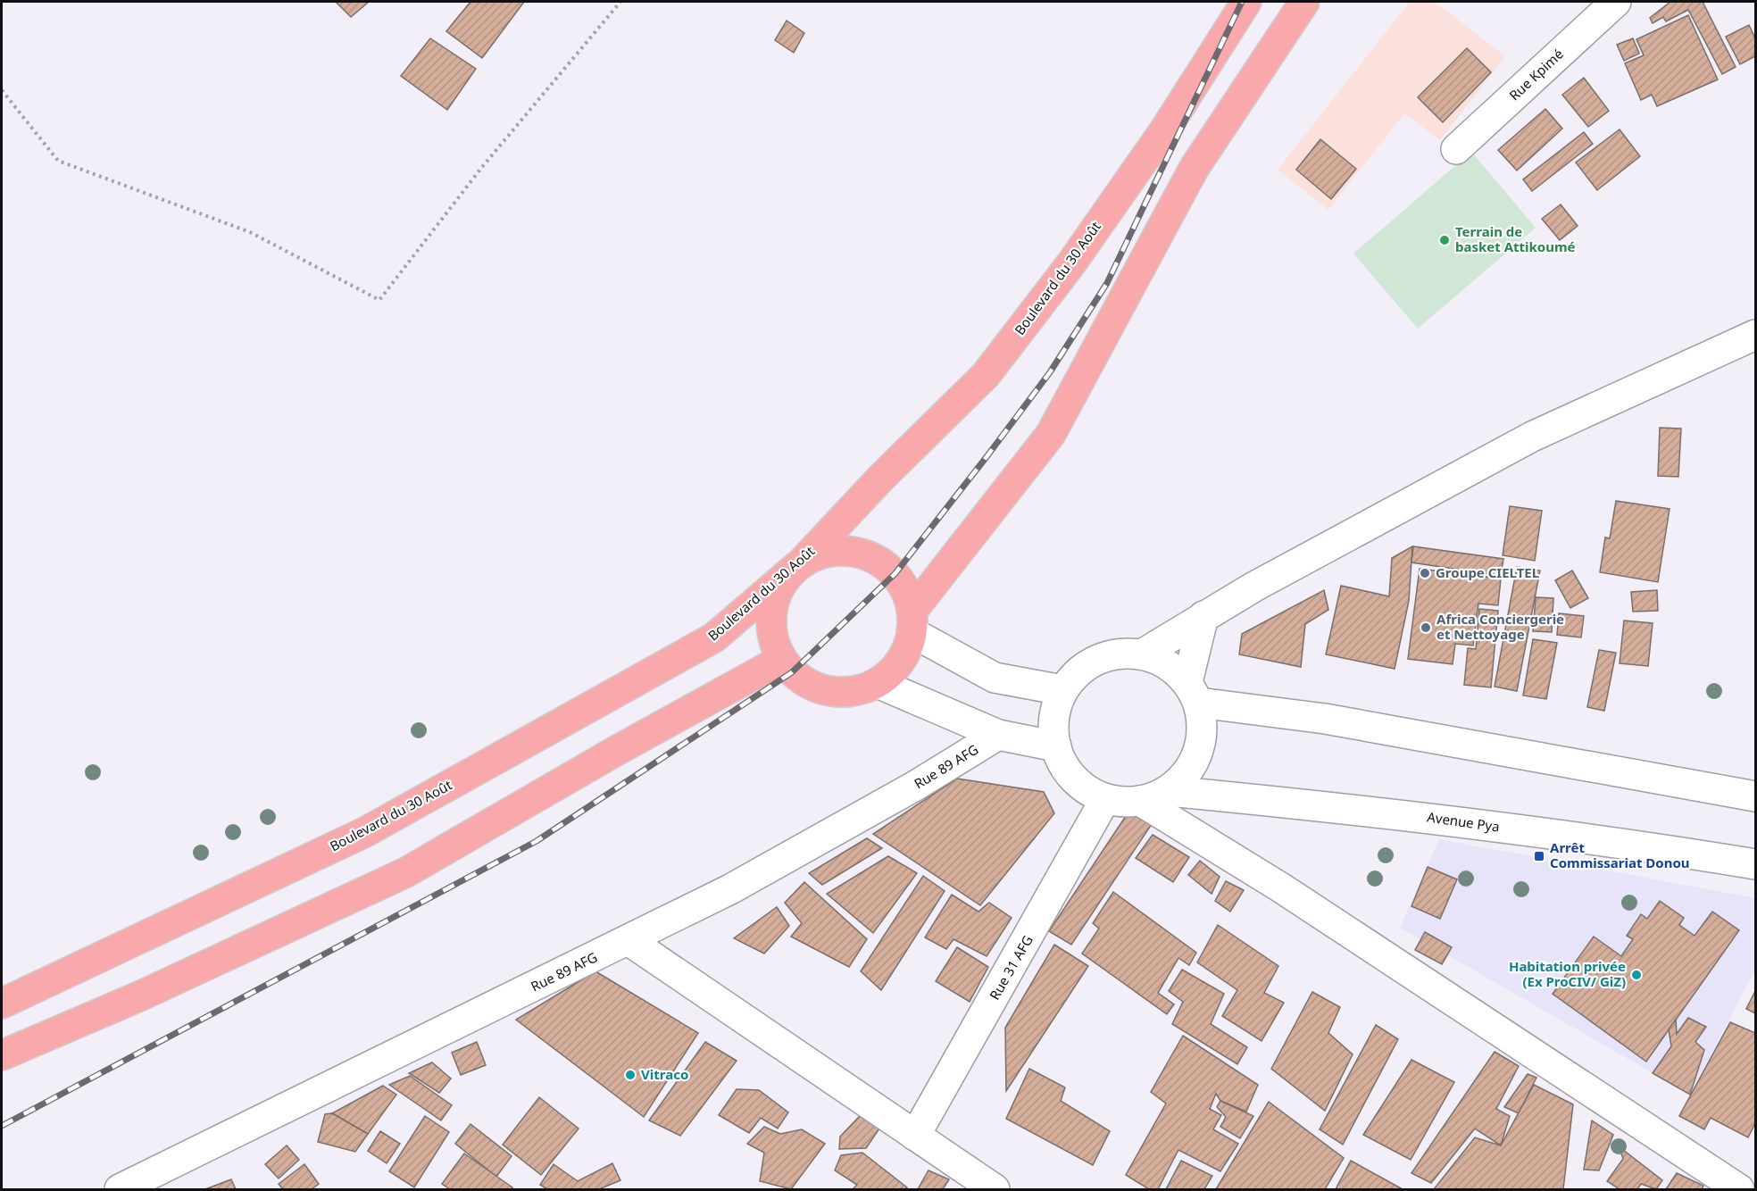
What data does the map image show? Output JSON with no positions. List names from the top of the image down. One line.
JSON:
{"streets":{"highway":["Boulevard du 30 Août"],"street":["Rue Kpimé","Rue 89 AFG","Avenue Pya","Rue 31 AFG"]},"crossings":[["Avenue Pya","Rue 31 AFG"]],"places":{"other":["Terrain de basket Attikoumé","Groupe CIELTEL","Africa Conciergerie et Nettoyage","Habitation privée (Ex ProCIV/ GiZ)","Vitraco"],"transit":["Arrêt Commissariat Donou"]}}
